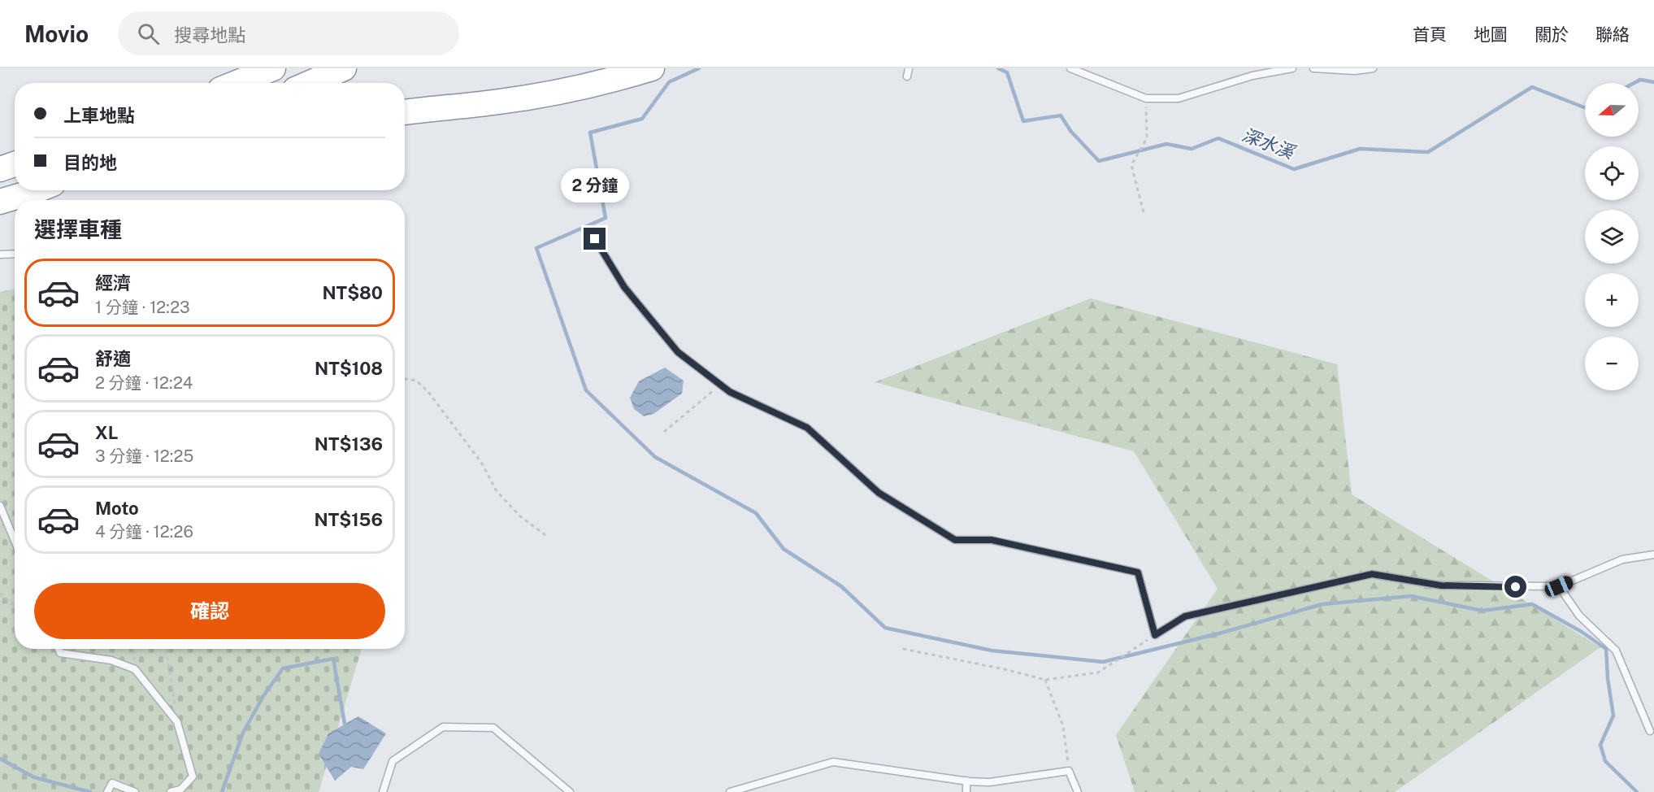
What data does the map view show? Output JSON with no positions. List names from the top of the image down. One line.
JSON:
{"water":["深水溪"],"north":"left","page":{"header":"Movio","search":"搜尋地點","nav":["首頁","地圖","關於","聯絡"],"map_buttons":["+","−"],"banner":["上車地點","目的地"],"bubble":"2 分鐘","heading":"選擇車種","list":[{"name":"經濟","note":"1 分鐘 · 12:23","value":"NT$80"},{"name":"舒適","note":"2 分鐘 · 12:24","value":"NT$108"},{"name":"XL","note":"3 分鐘 · 12:25","value":"NT$136"},{"name":"Moto","note":"4 分鐘 · 12:26","value":"NT$156"}],"buttons":"確認"}}
